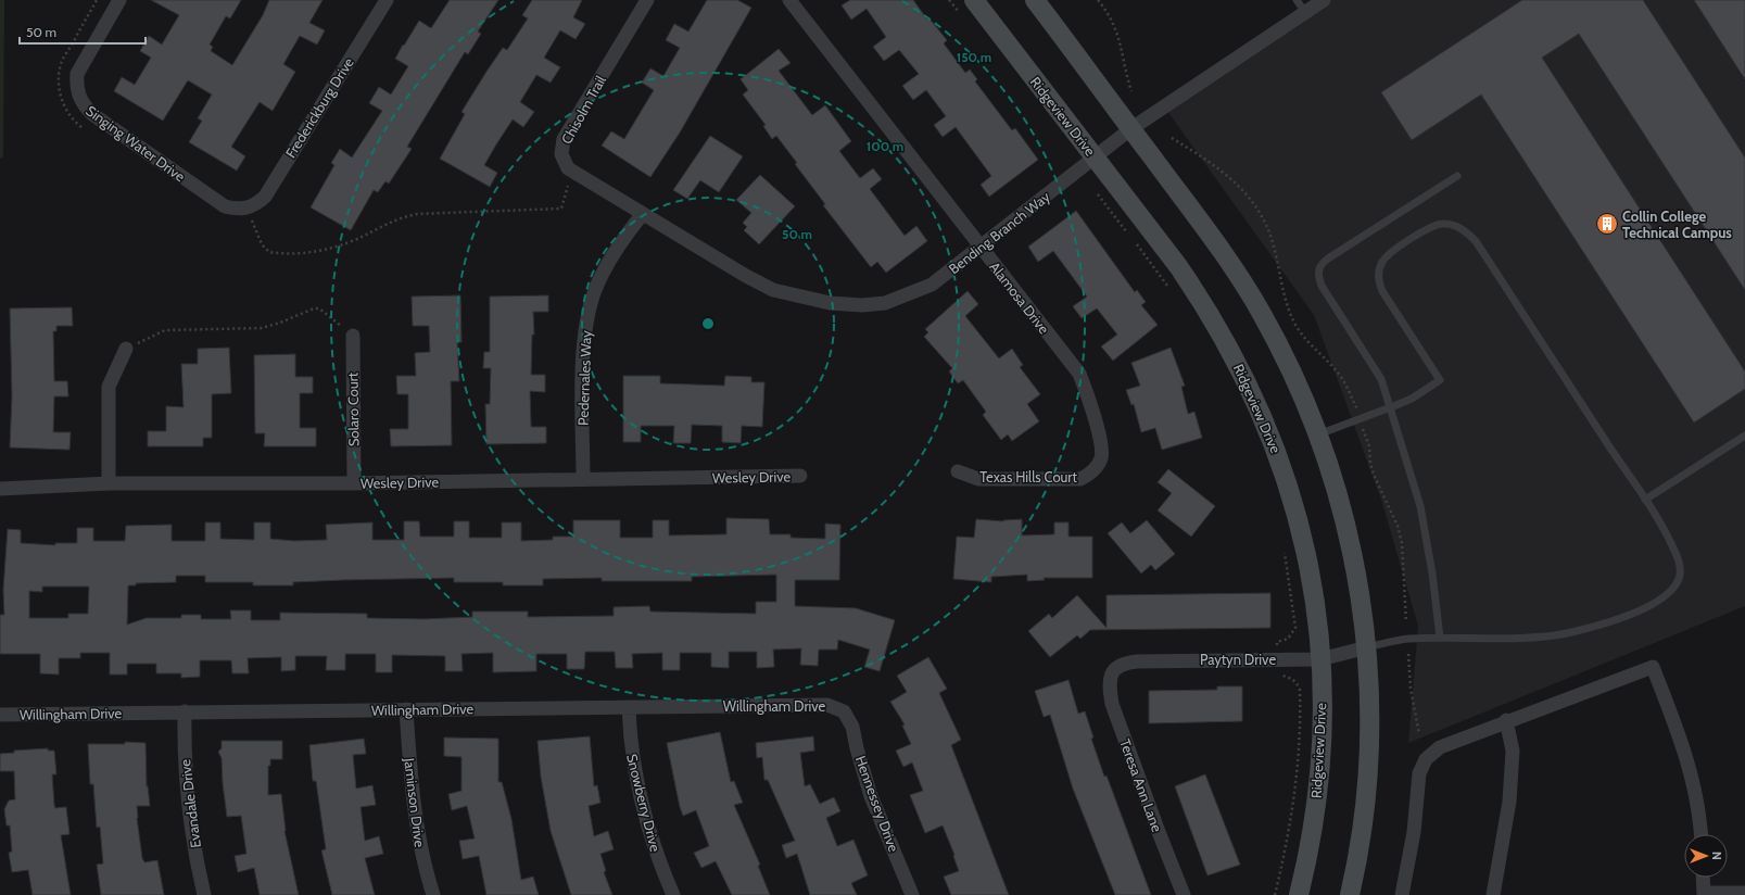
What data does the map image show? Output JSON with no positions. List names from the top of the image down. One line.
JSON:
{"streets":{"main road":["Ridgeview Drive"],"street":["Frederickburg Drive","Chisolm Trail","Singing Water Drive","Bending Branch Way","Alamosa Drive","Pedernales Way","Solaro Court","Wesley Drive","Texas Hills Court","Paytyn Drive","Willingham Drive","Teresa Ann Lane","Jaminson Drive","Snowberry Drive","Evandale Drive","Hennessey Drive"]},"crossings":[["Frederickburg Drive","Singing Water Drive"],["Chisolm Trail","Bending Branch Way"],["Chisolm Trail","Pedernales Way"],["Ridgeview Drive","Bending Branch Way"],["Ridgeview Drive","Paytyn Drive"],["Bending Branch Way","Alamosa Drive"],["Bending Branch Way","Pedernales Way"],["Alamosa Drive","Texas Hills Court"],["Pedernales Way","Wesley Drive"],["Solaro Court","Wesley Drive"],["Paytyn Drive","Teresa Ann Lane"],["Willingham Drive","Jaminson Drive"],["Willingham Drive","Snowberry Drive"],["Willingham Drive","Evandale Drive"],["Willingham Drive","Hennessey Drive"]],"places":{"building":["Collin College Technical Campus"]},"scale_bar":"50 m","north":"right","rings":["150 m","100 m","50 m"]}
